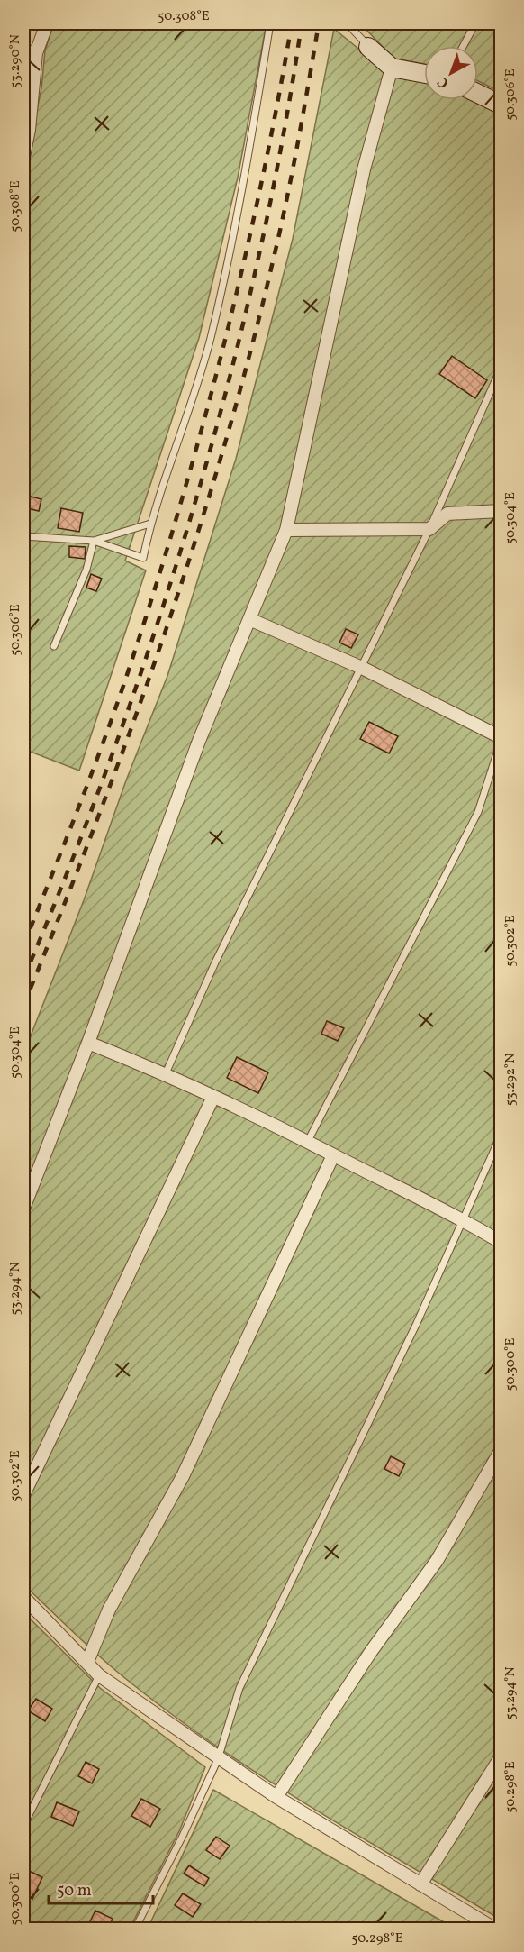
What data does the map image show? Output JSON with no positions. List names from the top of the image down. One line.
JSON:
{"scale_bar":"50 m","north":"bottom left","coordinates":["50.308°E","53.290°N","50.306°E","50.304°E","50.302°E","53.292°N","53.294°N","50.300°E","50.298°E"]}
